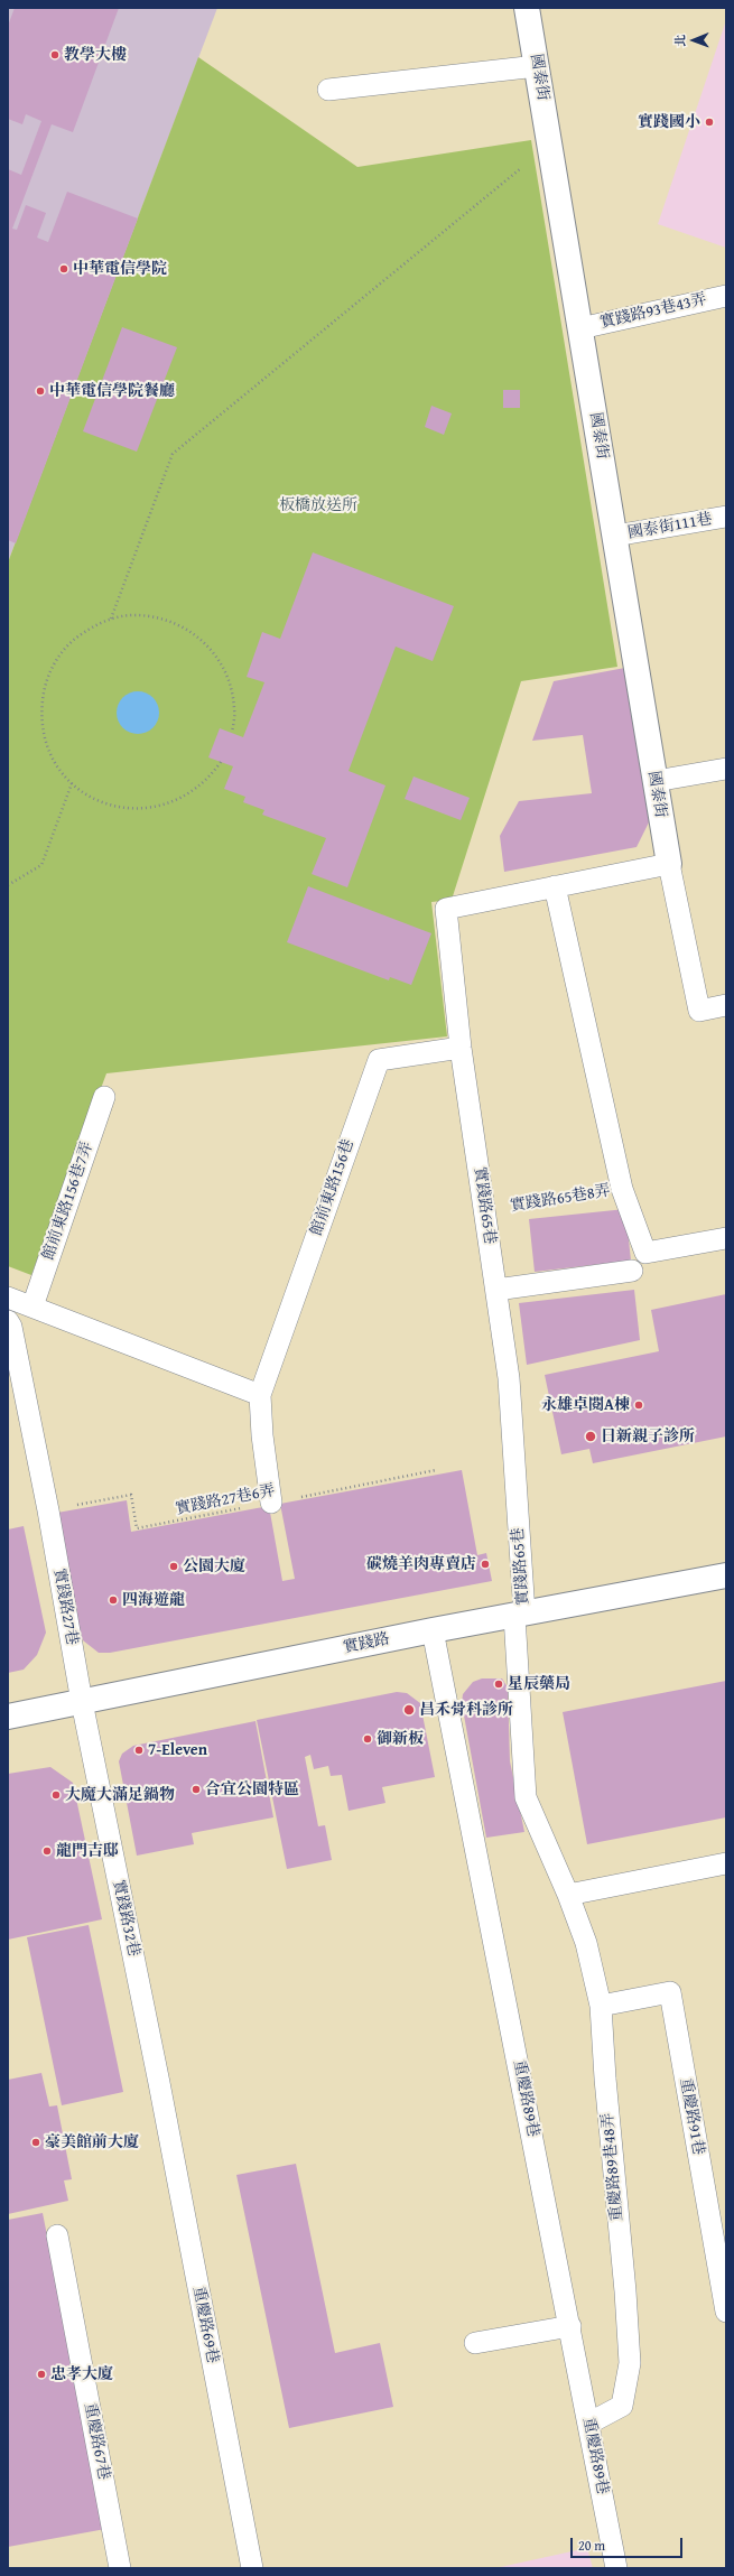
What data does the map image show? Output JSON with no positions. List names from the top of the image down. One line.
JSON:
{"streets":{"street":["國泰街","實踐路"],"lane":["實踐路93巷43弄","國泰街111巷","館前東路156巷","實踐路65巷8弄","館前東路156巷7弄","實踐路65巷","實踐路27巷","實踐路32巷","重慶路89巷","重慶路91巷","重慶路89巷48弄","重慶路69巷","重慶路67巷"],"path":["實踐路27巷6弄"]},"crossings":[["國泰街","實踐路93巷43弄"],["國泰街","國泰街111巷"],["國泰街","實踐路65巷"],["館前東路156巷","實踐路65巷"],["館前東路156巷","實踐路27巷6弄"],["實踐路65巷8弄","實踐路65巷"],["實踐路65巷","實踐路"],["實踐路65巷","重慶路89巷48弄"],["實踐路27巷6弄","實踐路27巷"],["實踐路27巷","實踐路"],["實踐路27巷","實踐路32巷"],["實踐路","實踐路32巷"],["實踐路","重慶路89巷"],["實踐路","重慶路89巷48弄"],["實踐路32巷","重慶路69巷"],["重慶路89巷","重慶路89巷48弄"],["重慶路91巷","重慶路89巷48弄"]],"parks":["板橋放送所"],"places":["教學大樓","實踐國小","中華電信學院","中華電信學院餐廳","永雄卓閱A棟","日新親子診所","碳燒羊肉專賣店","公園大廈","四海遊龍","星辰藥局","昌禾骨科診所","御新板","7-Eleven","合宜公園特區","大魔大滿足鍋物","龍門吉邸","豪美館前大廈","忠孝大廈"],"scale_bar":"20 m","north":"left"}
